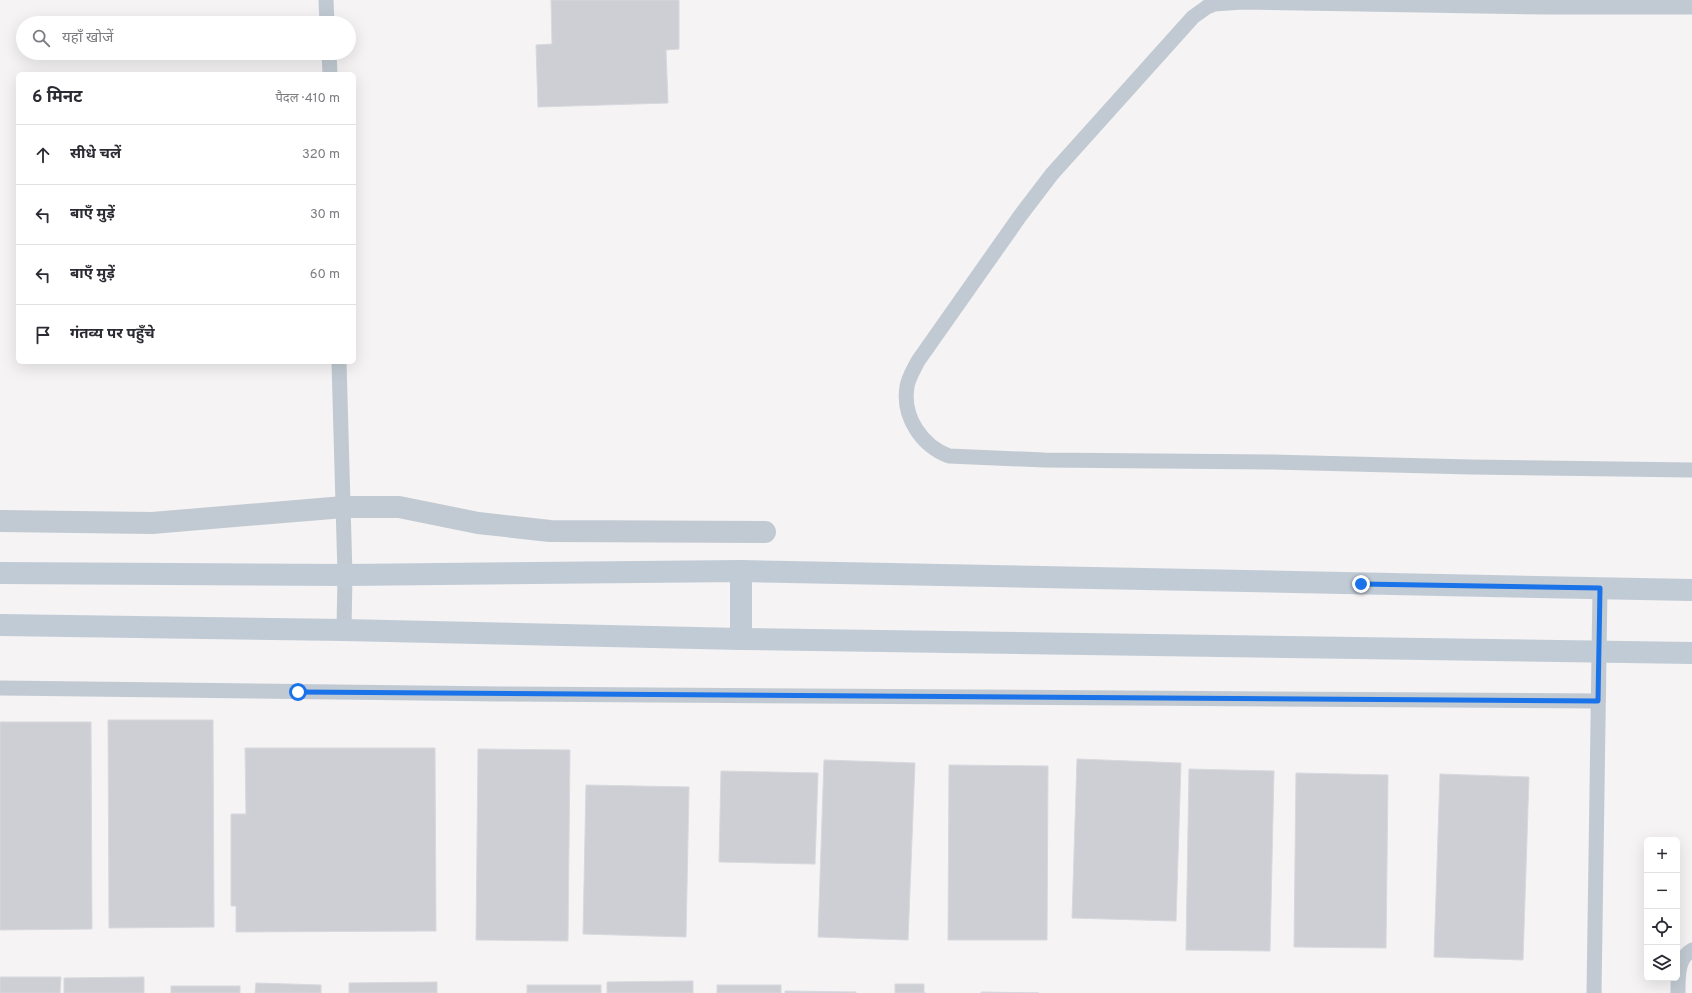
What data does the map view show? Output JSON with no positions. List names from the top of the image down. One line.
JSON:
{"page":{"search":"यहाँ खोजें","heading":["6 मिनट","पैदल · 410 m"],"list":[["सीधे चलें","320 m"],["बाएँ मुड़ें","30 m"],["बाएँ मुड़ें","60 m"],"गंतव्य पर पहुँचे"],"map_buttons":["+","−"]}}
